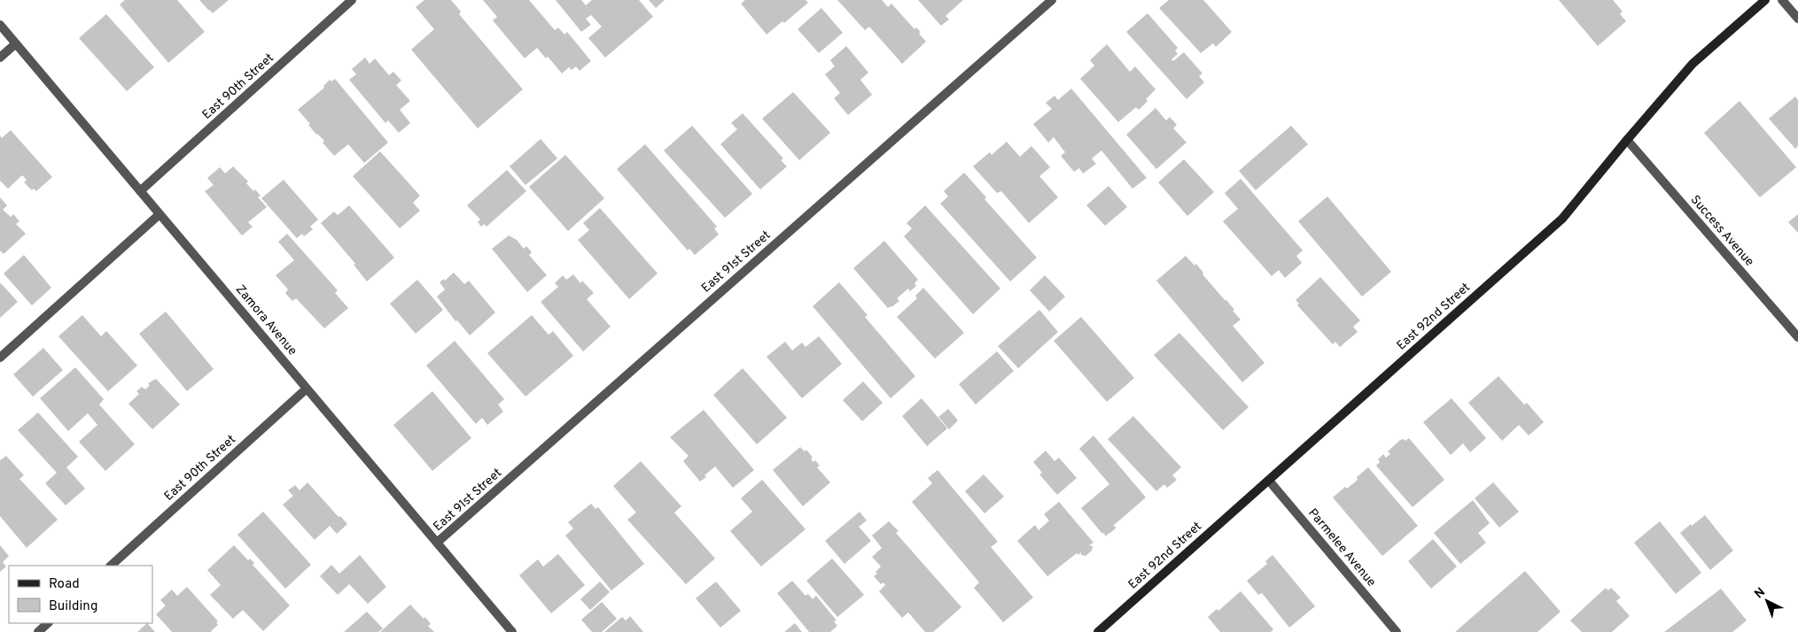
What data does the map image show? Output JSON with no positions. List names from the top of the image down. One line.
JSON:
{"streets":{"street":["East 90th Street","Success Avenue","East 91st Street","East 92nd Street","Zamora Avenue","Parmelee Avenue"]},"crossings":[["East 90th Street","Zamora Avenue"],["Success Avenue","East 92nd Street"],["East 91st Street","Zamora Avenue"],["East 92nd Street","Parmelee Avenue"]],"legend":["Road","Building"],"north":"top left"}
